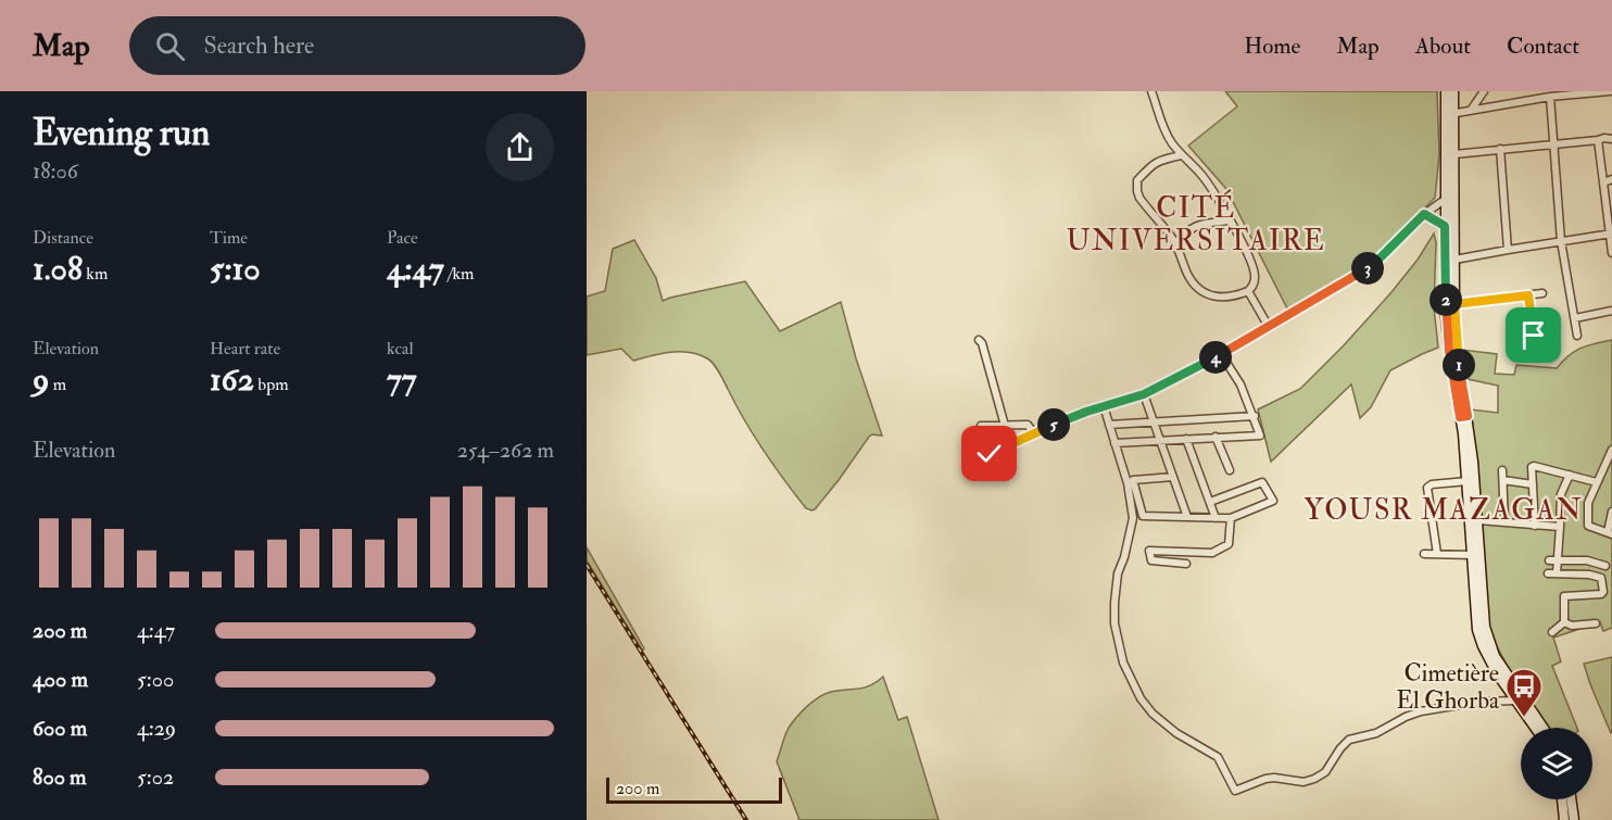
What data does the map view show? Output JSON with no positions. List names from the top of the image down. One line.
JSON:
{"districts":["CITÉ UNIVERSITAIRE","YOUSR MAZAGAN"],"places":{"bus stop":["Cimetière El Ghorba"]},"scale_bar":"200 m","page":{"header":"Map","search":"Search here","nav":["Home","Map","About","Contact"],"heading":["Evening run","18:06"],"stats":[["Distance","1.08 km"],["Time","5:10"],["Pace","4:47 /km"],["Elevation","9 m"],["Heart rate","162 bpm"],["kcal","77"]],"pins":["3","2","4","1","5"],"chart":["Elevation","254–262 m"],"list":[{"name":"200 m","note":"4:47"},{"name":"400 m","note":"5:00"},{"name":"600 m","note":"4:29"},{"name":"800 m","note":"5:02"}],"scale":"200 m"}}
